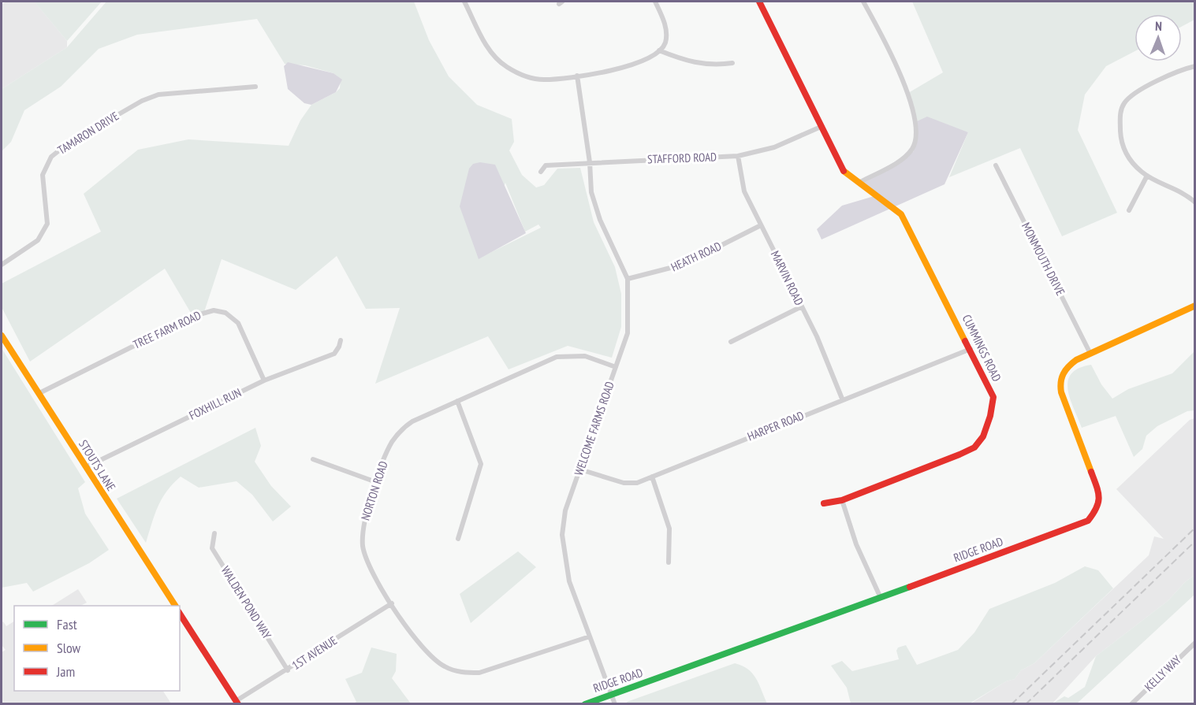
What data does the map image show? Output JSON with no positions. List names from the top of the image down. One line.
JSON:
{"streets":{"street":["TAMARON DRIVE","STAFFORD ROAD","HEATH ROAD","MONMOUTH DRIVE","MARVIN ROAD","TREE FARM ROAD","CUMMINGS ROAD","FOXHILL RUN","HARPER ROAD","WELCOME FARMS ROAD","STOUTS LANE","NORTON ROAD","RIDGE ROAD","WALDEN POND WAY","1ST AVENUE","KELLY WAY"]},"crossings":[["STAFFORD ROAD","MARVIN ROAD"],["STAFFORD ROAD","CUMMINGS ROAD"],["STAFFORD ROAD","WELCOME FARMS ROAD"],["HEATH ROAD","MARVIN ROAD"],["HEATH ROAD","WELCOME FARMS ROAD"],["MONMOUTH DRIVE","RIDGE ROAD"],["MARVIN ROAD","HARPER ROAD"],["TREE FARM ROAD","FOXHILL RUN"],["TREE FARM ROAD","STOUTS LANE"],["CUMMINGS ROAD","HARPER ROAD"],["FOXHILL RUN","STOUTS LANE"],["HARPER ROAD","WELCOME FARMS ROAD"],["WELCOME FARMS ROAD","NORTON ROAD"],["WELCOME FARMS ROAD","RIDGE ROAD"],["NORTON ROAD","1ST AVENUE"],["WALDEN POND WAY","1ST AVENUE"]],"legend":["Fast","Slow","Jam"],"north":"top"}
